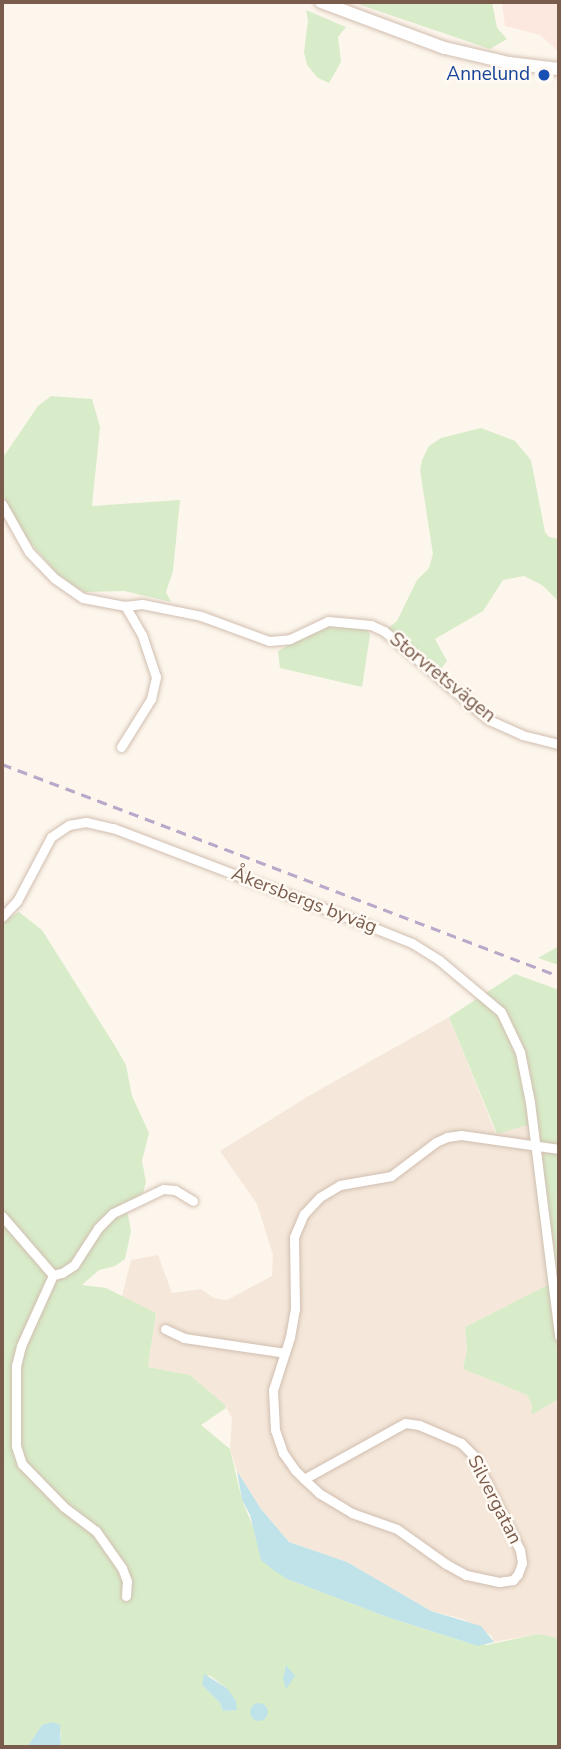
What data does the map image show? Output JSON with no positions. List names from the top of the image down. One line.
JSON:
{"streets":{"street":["Storvretsvägen","Åkersbergs byväg","Silvergatan"]},"crossings":[["Åkersbergs byväg","Silvergatan"]],"places":["Annelund"]}
